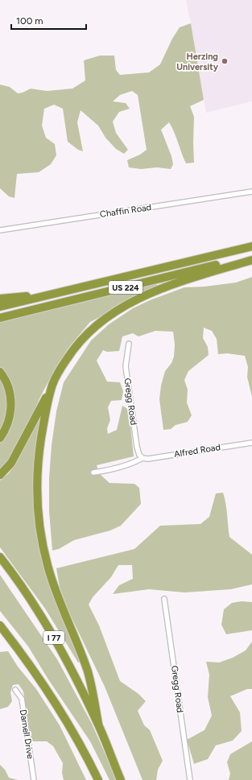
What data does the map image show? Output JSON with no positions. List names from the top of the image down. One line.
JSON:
{"streets":{"highway":["US 224","I 77"],"street":["Chaffin Road","Gregg Road","Alfred Road","Darnell Drive"]},"crossings":[["Gregg Road","Alfred Road"]],"places":["Herzing University"],"scale_bar":"100 m"}
